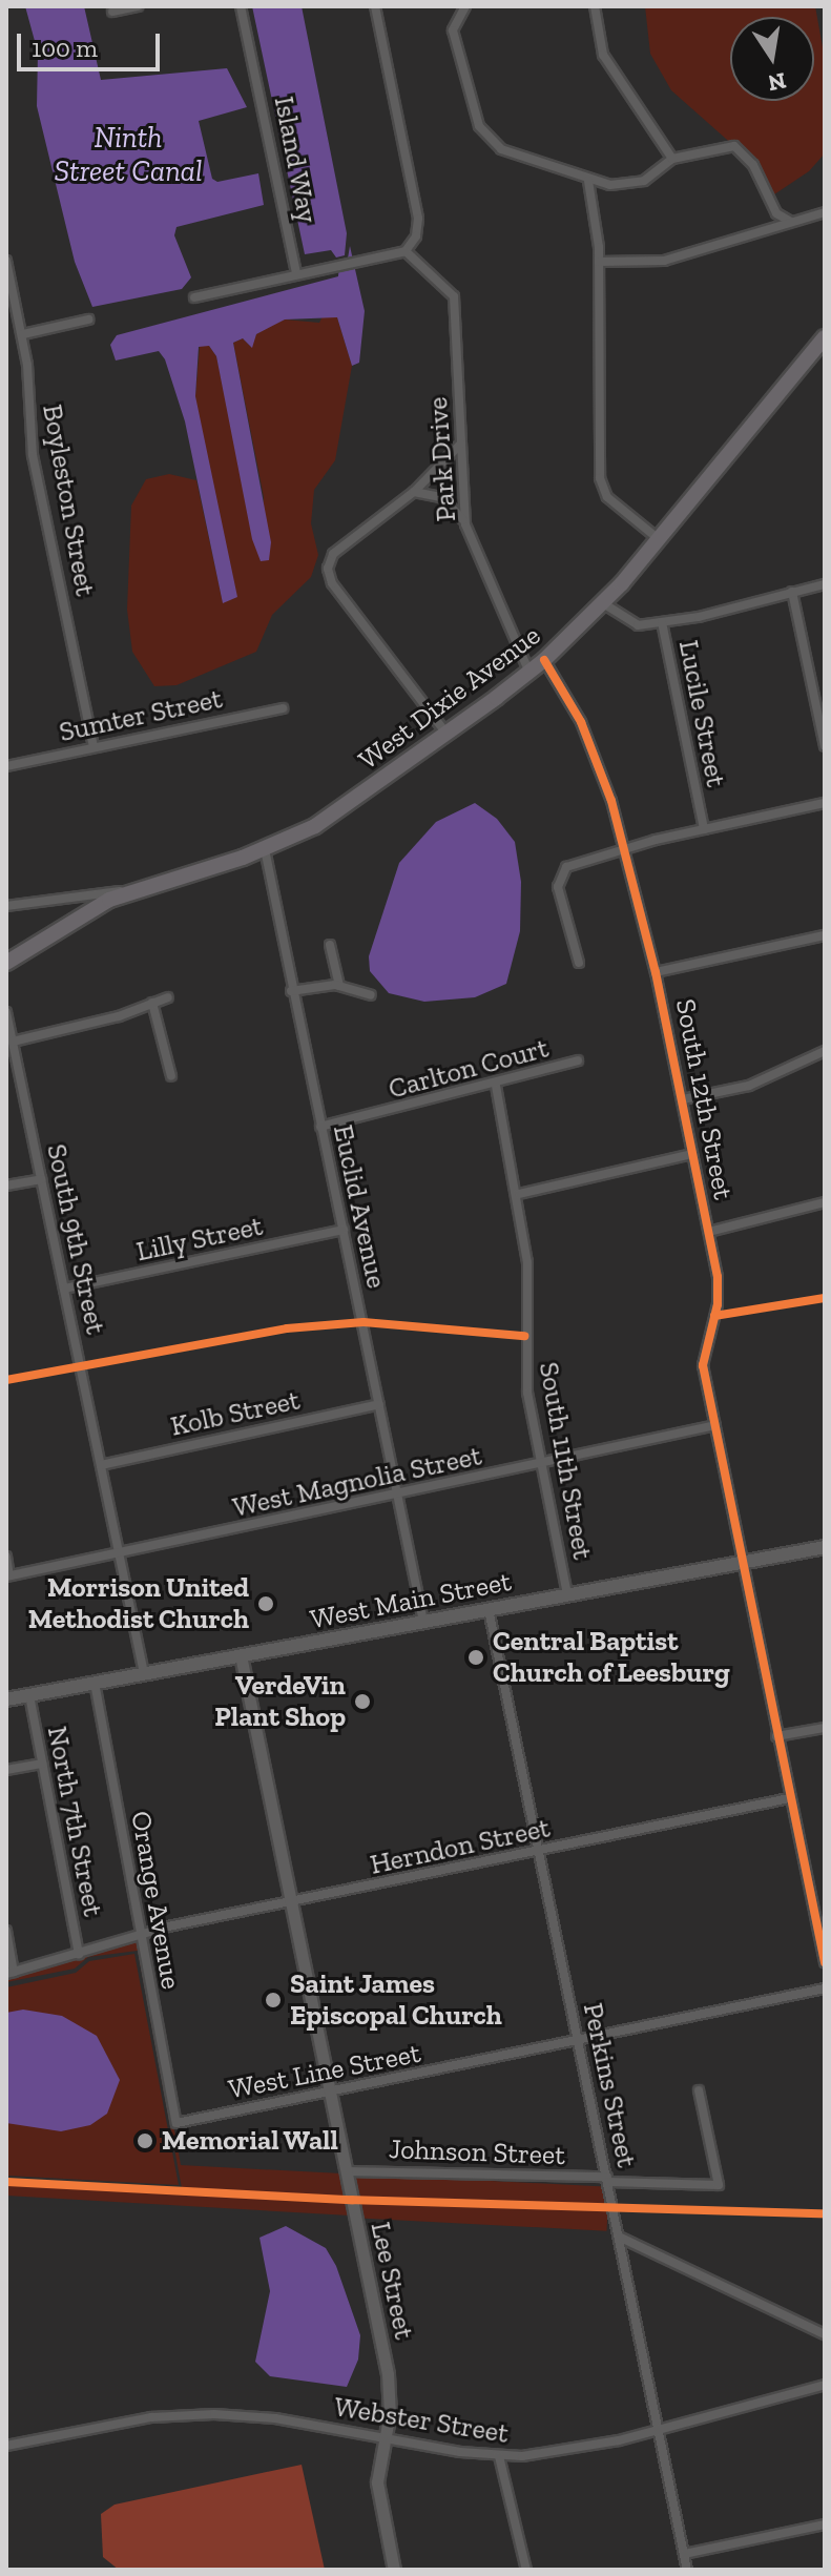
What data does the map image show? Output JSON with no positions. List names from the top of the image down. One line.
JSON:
{"streets":{"main road":["West Dixie Avenue","West Main Street"],"street":["Island Way","Park Drive","Boyleston Street","Lucile Street","Sumter Street","Carlton Court","South 12th Street","Euclid Avenue","South 9th Street","Lilly Street","Kolb Street","South 11th Street","West Magnolia Street","North 7th Street","Herndon Street","Orange Avenue","West Line Street","Perkins Street","Johnson Street","Lee Street","Webster Street"]},"crossings":[["Park Drive","West Dixie Avenue"],["Boyleston Street","Sumter Street"],["West Dixie Avenue","Lucile Street"],["West Dixie Avenue","South 12th Street"],["West Dixie Avenue","Euclid Avenue"],["Carlton Court","Euclid Avenue"],["Carlton Court","South 11th Street"],["South 12th Street","West Magnolia Street"],["South 12th Street","West Main Street"],["South 12th Street","Herndon Street"],["Euclid Avenue","Lilly Street"],["Euclid Avenue","Kolb Street"],["Euclid Avenue","West Magnolia Street"],["Euclid Avenue","West Main Street"],["South 9th Street","Lilly Street"],["South 9th Street","Kolb Street"],["South 9th Street","West Magnolia Street"],["South 9th Street","West Main Street"],["South 11th Street","West Magnolia Street"],["South 11th Street","West Main Street"],["West Main Street","North 7th Street"],["West Main Street","Orange Avenue"],["West Main Street","Perkins Street"],["West Main Street","Lee Street"],["North 7th Street","Herndon Street"],["Herndon Street","Orange Avenue"],["Herndon Street","Perkins Street"],["Herndon Street","Lee Street"],["Orange Avenue","West Line Street"],["West Line Street","Perkins Street"],["West Line Street","Lee Street"],["Perkins Street","Johnson Street"],["Perkins Street","Webster Street"],["Johnson Street","Lee Street"],["Lee Street","Webster Street"]],"water":["Ninth Street Canal"],"places":["Morrison United Methodist Church","Central Baptist Church of Leesburg","VerdeVin Plant Shop","Saint James Episcopal Church","Memorial Wall"],"scale_bar":"100 m","north":"bottom"}
